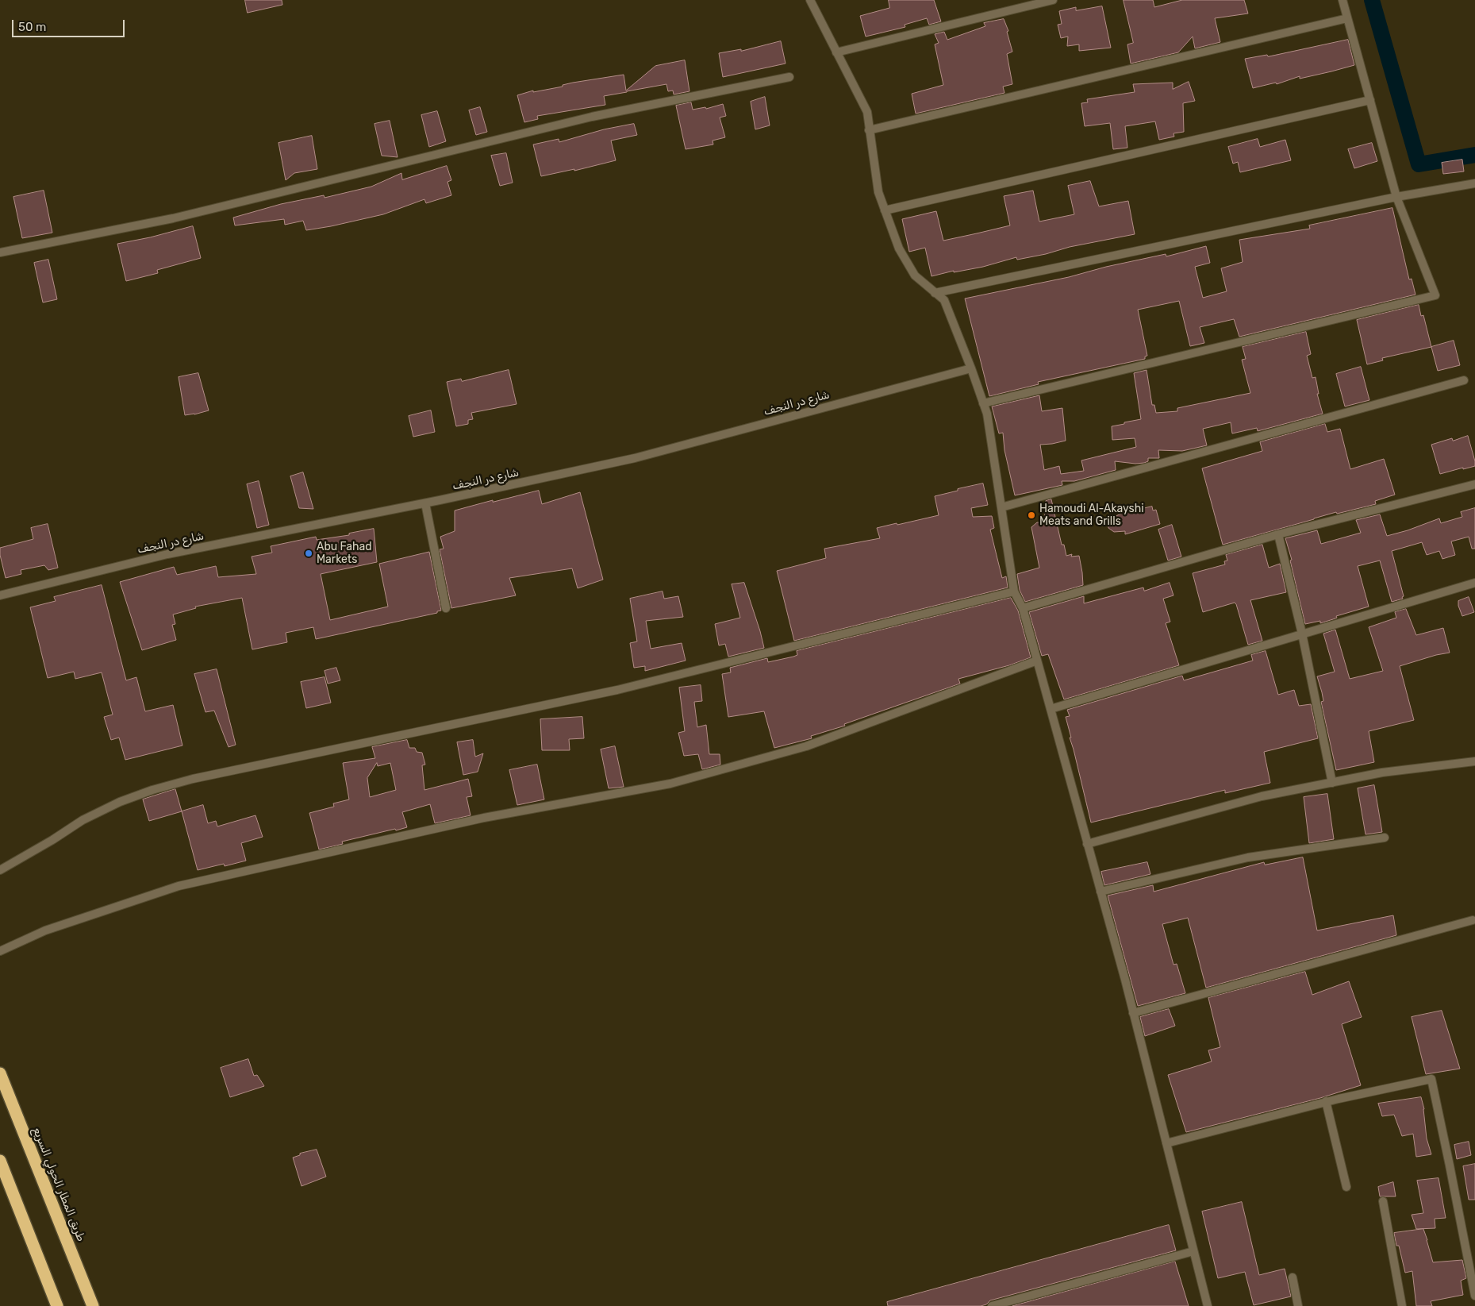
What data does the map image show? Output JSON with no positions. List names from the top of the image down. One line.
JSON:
{"streets":{"highway":["طريق المطار الحولي السريع"],"street":["شارع در النجف"]},"places":["Hamoudi Al-Akayshi Meats and Grills","Abu Fahad Markets"],"scale_bar":"50 m"}
